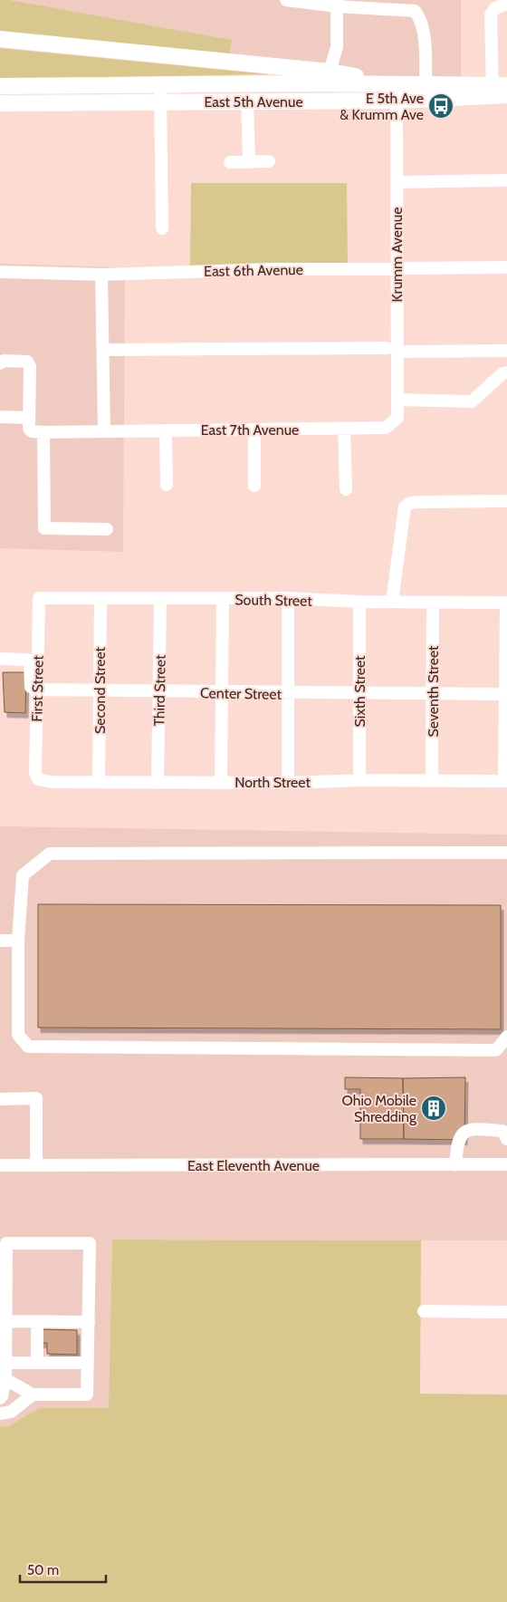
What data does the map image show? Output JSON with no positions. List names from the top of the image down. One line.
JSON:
{"streets":{"main road":["East 5th Avenue"],"street":["Krumm Avenue","East 6th Avenue","East 7th Avenue","South Street","First Street","Second Street","Third Street","Sixth Street","Seventh Street","Center Street","North Street","East Eleventh Avenue"]},"crossings":[["East 5th Avenue","Krumm Avenue"],["Krumm Avenue","East 6th Avenue"],["Krumm Avenue","East 7th Avenue"],["South Street","First Street"],["South Street","Second Street"],["South Street","Third Street"],["South Street","Sixth Street"],["South Street","Seventh Street"],["First Street","Center Street"],["First Street","North Street"],["Second Street","Center Street"],["Second Street","North Street"],["Third Street","Center Street"],["Third Street","North Street"],["Sixth Street","Center Street"],["Sixth Street","North Street"],["Seventh Street","Center Street"],["Seventh Street","North Street"]],"places":{"bus stop":["E 5th Ave & Krumm Ave"],"building":["Ohio Mobile Shredding"]},"scale_bar":"50 m"}
